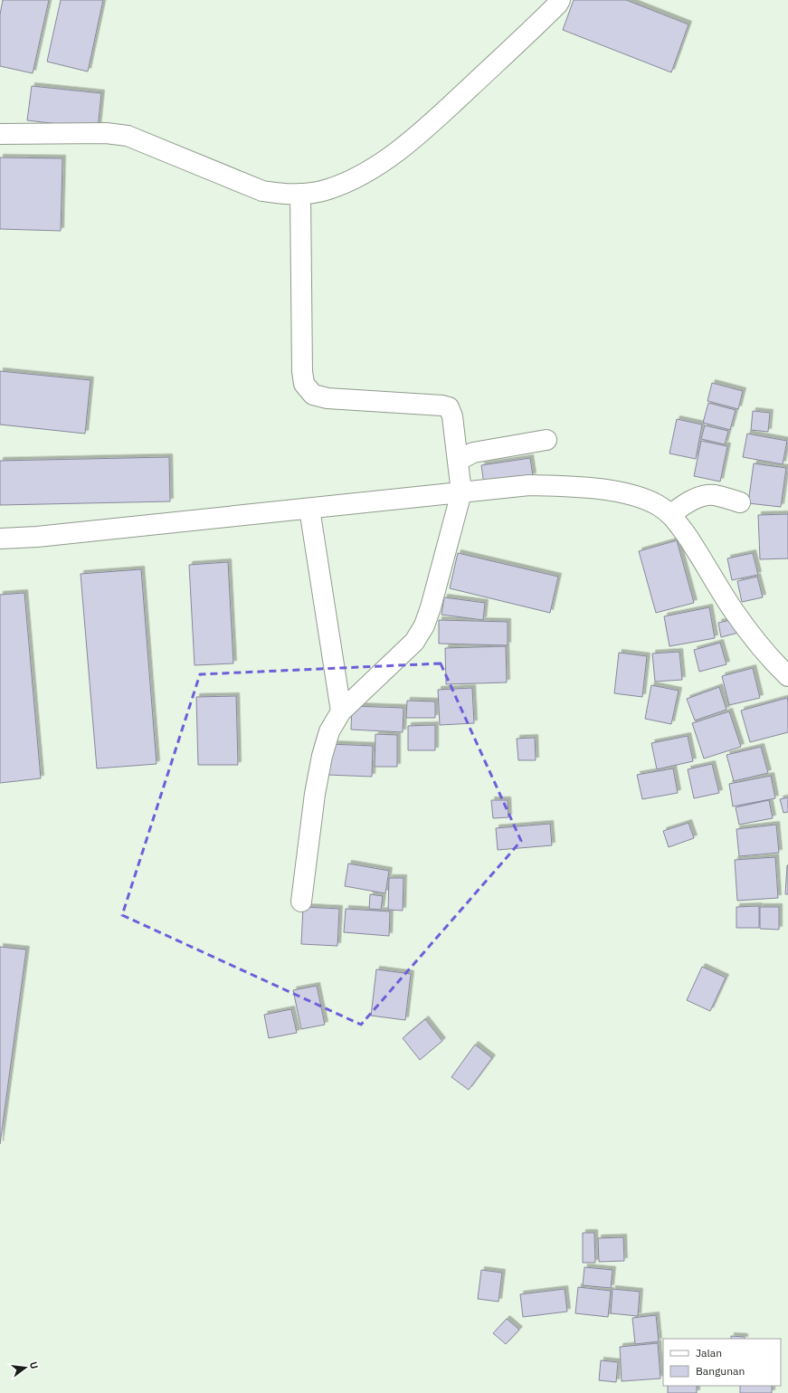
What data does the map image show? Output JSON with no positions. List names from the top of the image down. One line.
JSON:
{"legend":["Jalan","Bangunan"],"north":"right"}
